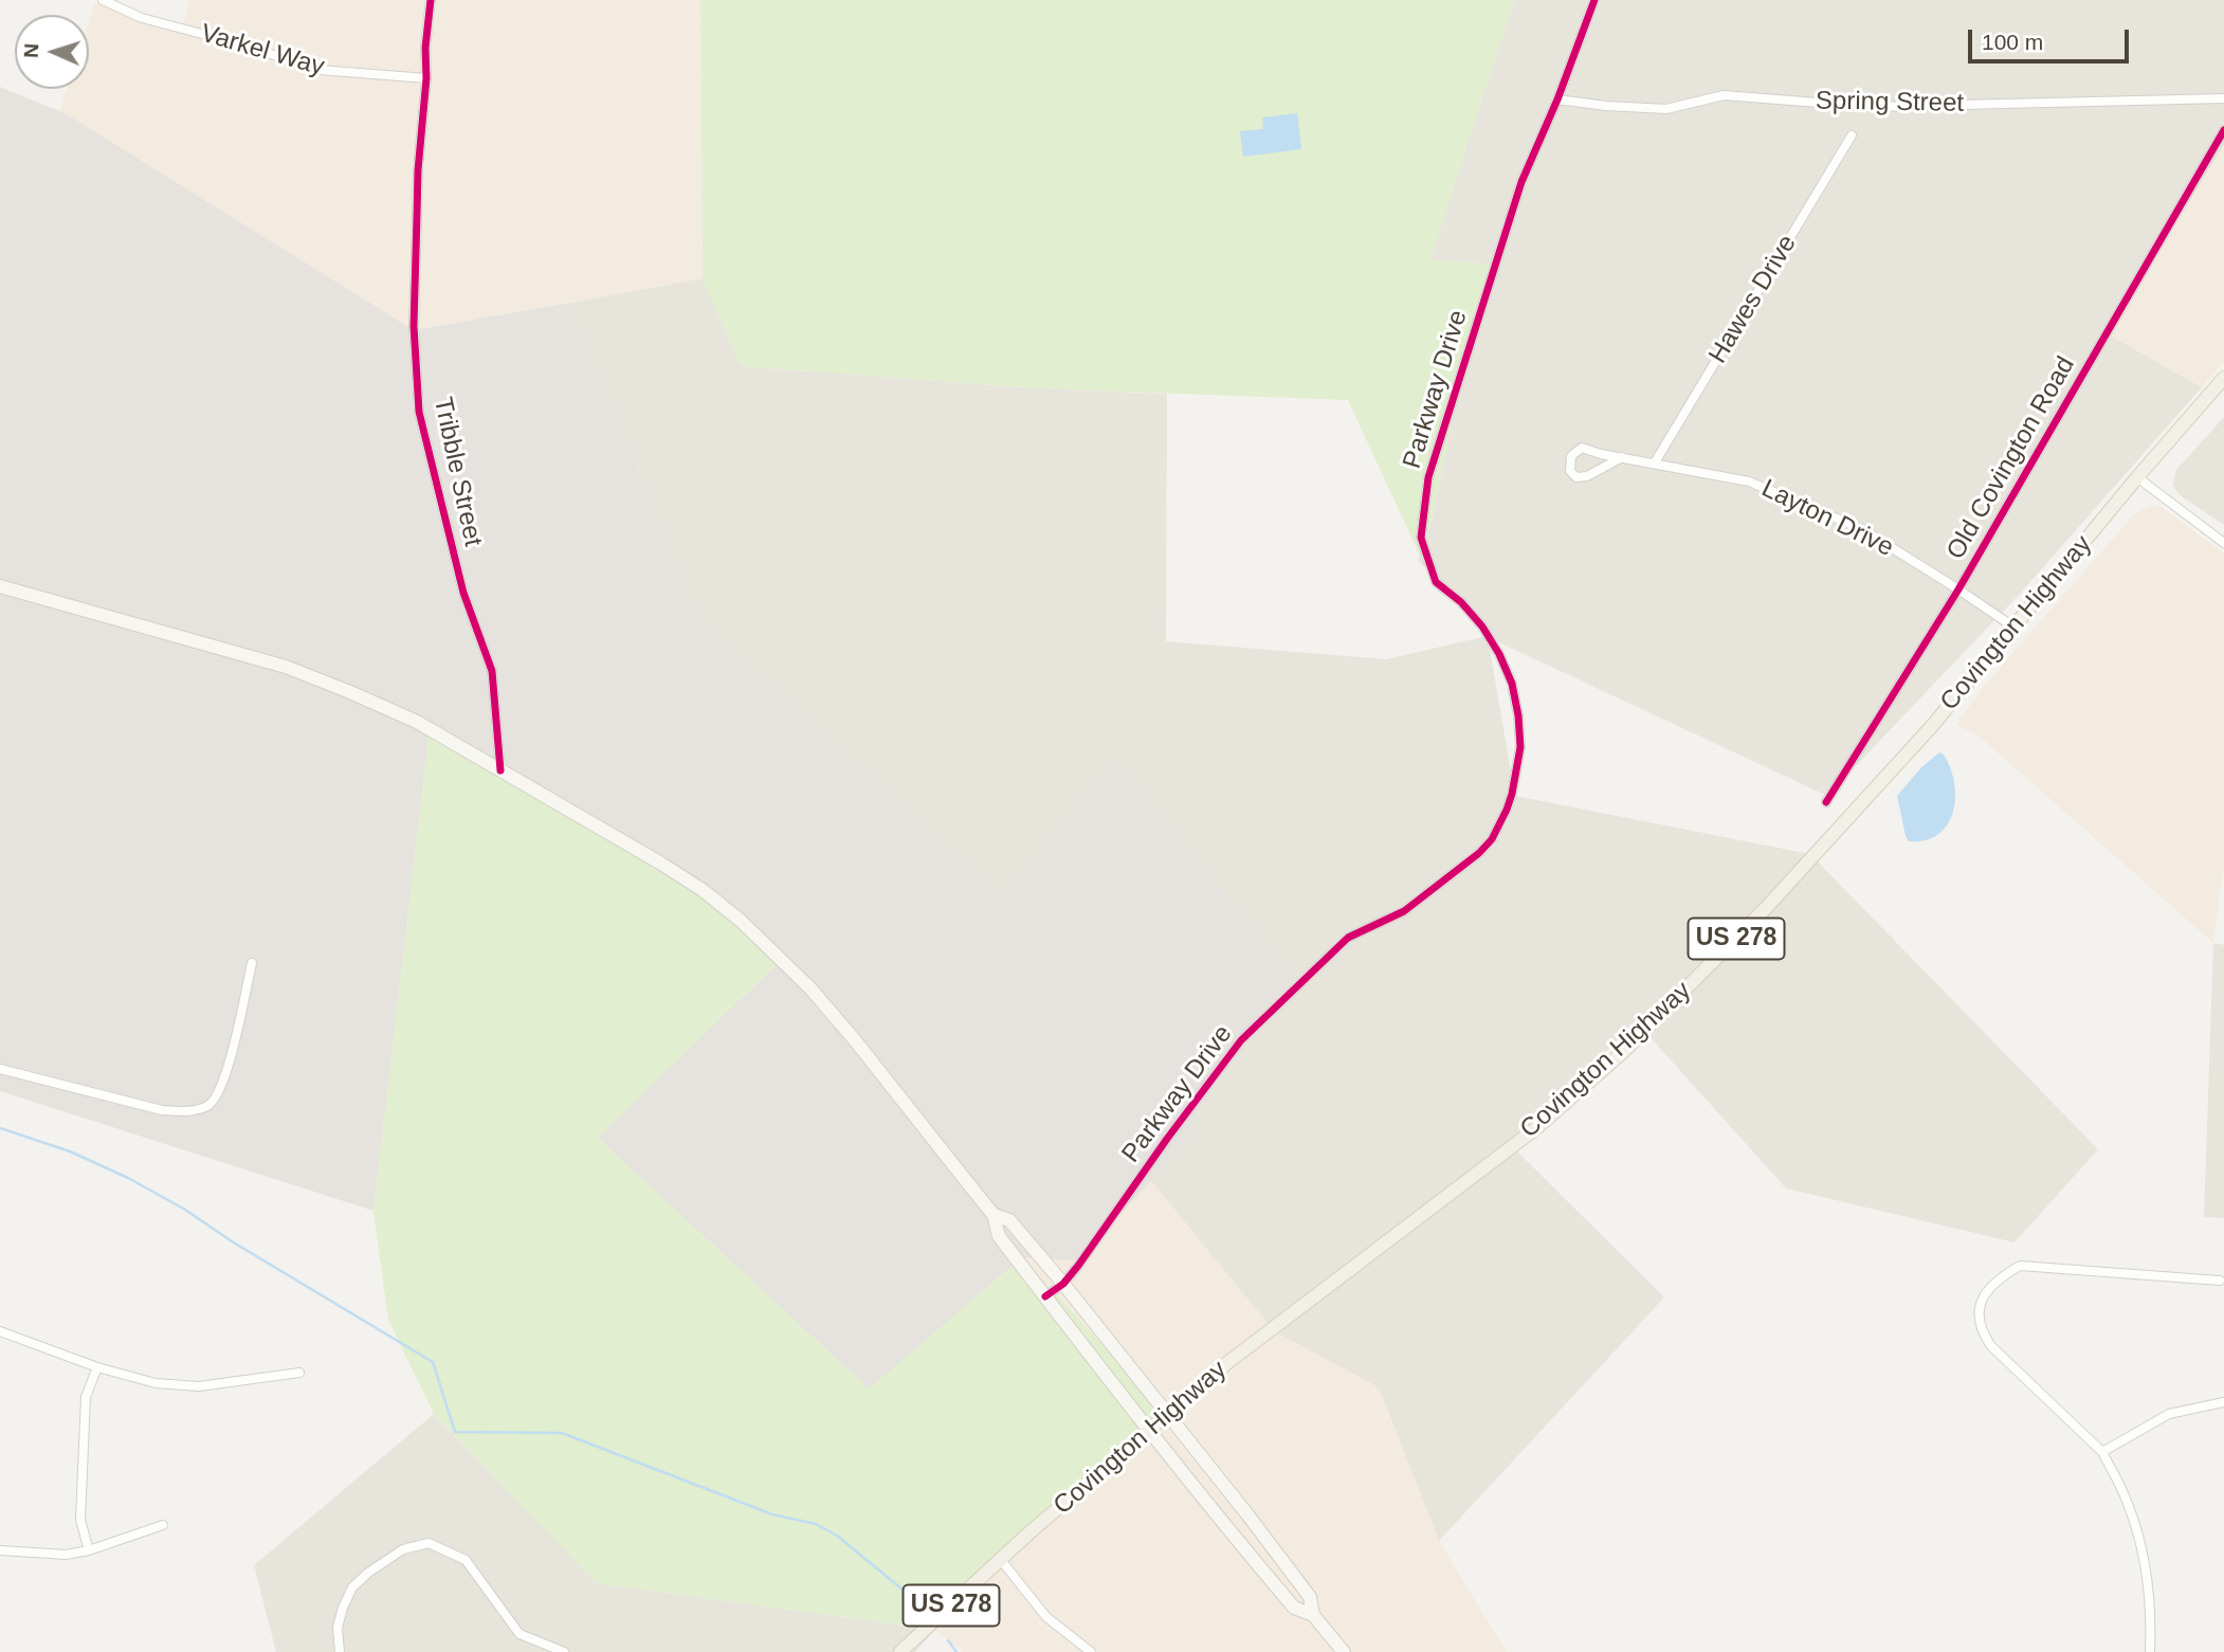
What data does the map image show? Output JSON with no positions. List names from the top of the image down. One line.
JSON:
{"streets":{"main road":["Covington Highway","US 278"],"street":["Varkel Way","Spring Street","Hawes Drive","Parkway Drive","Old Covington Road","Tribble Street","Layton Drive"]},"crossings":[["Varkel Way","Tribble Street"],["Spring Street","Parkway Drive"],["Hawes Drive","Layton Drive"],["Old Covington Road","Layton Drive"],["Layton Drive","Covington Highway"]],"scale_bar":"100 m","north":"left"}
